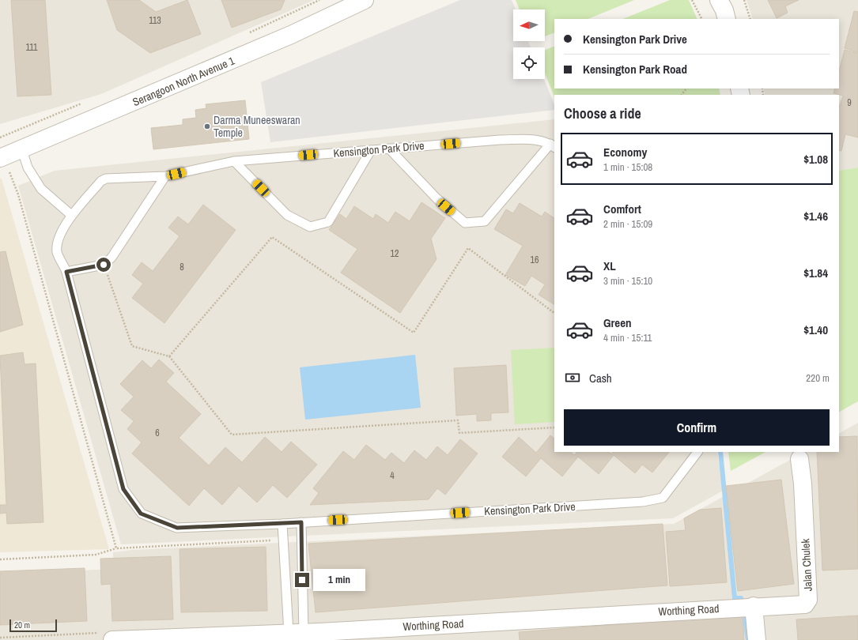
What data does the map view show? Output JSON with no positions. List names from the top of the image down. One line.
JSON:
{"streets":{"street":["Serangoon North Avenue 1","Jalan Chulek","Worthing Road"],"lane":["Kensington Park Drive"]},"crossings":[["Jalan Chulek","Worthing Road"]],"places":["Darma Muneeswaran Temple"],"house_numbers":["113","111","9","12","16","8","6","4"],"scale_bar":"20 m","north":"left","page":{"banner":["Kensington Park Drive","Kensington Park Road"],"heading":"Choose a ride","list":[{"name":"Economy","note":"1 min · 15:08","value":"$1.08"},{"name":"Comfort","note":"2 min · 15:09","value":"$1.46"},{"name":"XL","note":"3 min · 15:10","value":"$1.84"},{"name":"Green","note":"4 min · 15:11","value":"$1.40"}],"pay":["Cash","220 m"],"buttons":"Confirm","bubble":"1 min","scale":"20 m"}}
